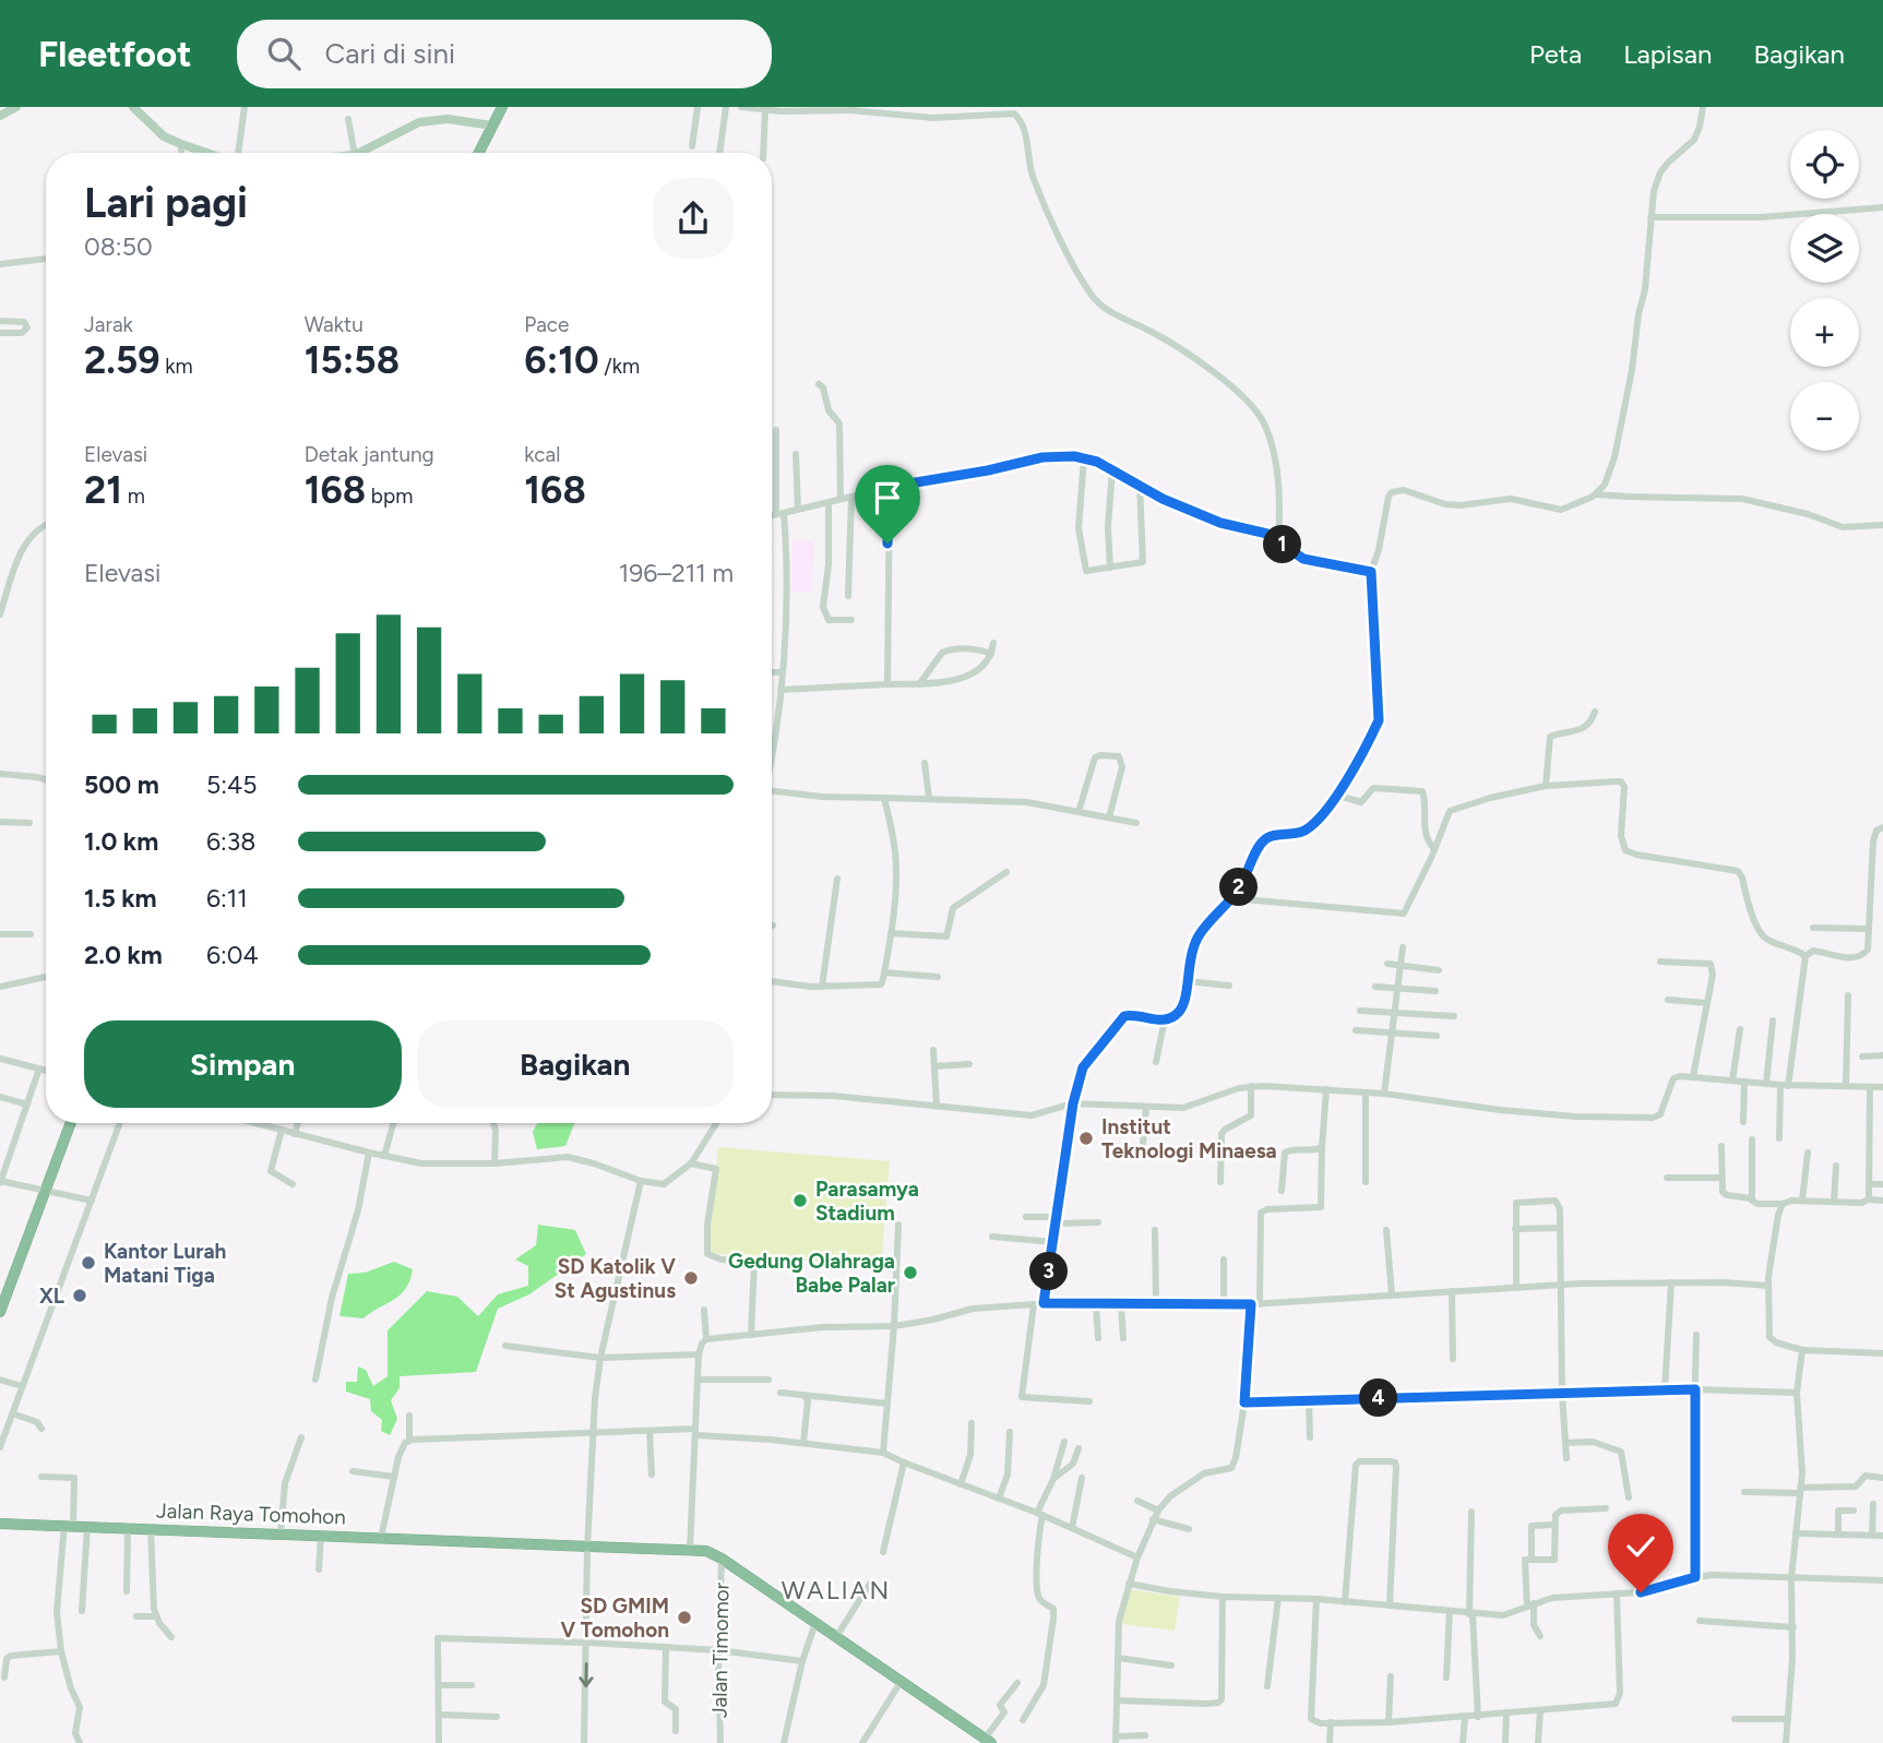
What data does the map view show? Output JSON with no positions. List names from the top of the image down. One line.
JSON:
{"streets":{"highway":["Jalan Raya Tomohon"],"street":["Jalan Timomor"]},"crossings":[["Jalan Raya Tomohon","Jalan Timomor"]],"districts":["WALIAN"],"places":["Institut Teknologi Minaesa","Parasamya Stadium","Kantor Lurah Matani Tiga","Gedung Olahraga Babe Palar","SD Katolik V St Agustinus","XL","SD GMIM V Tomohon"],"page":{"header":"Fleetfoot","search":"Cari di sini","nav":["Peta","Lapisan","Bagikan"],"map_buttons":["+","−"],"heading":["Lari pagi","08:50"],"stats":[["Jarak","2.59 km"],["Waktu","15:58"],["Pace","6:10 /km"],["Elevasi","21 m"],["Detak jantung","168 bpm"],["kcal","168"]],"pins":["1","2","3","4"],"chart":["Elevasi","196–211 m"],"list":[{"name":"500 m","note":"5:45"},{"name":"1.0 km","note":"6:38"},{"name":"1.5 km","note":"6:11"},{"name":"2.0 km","note":"6:04"}],"buttons":["Simpan","Bagikan"]}}
